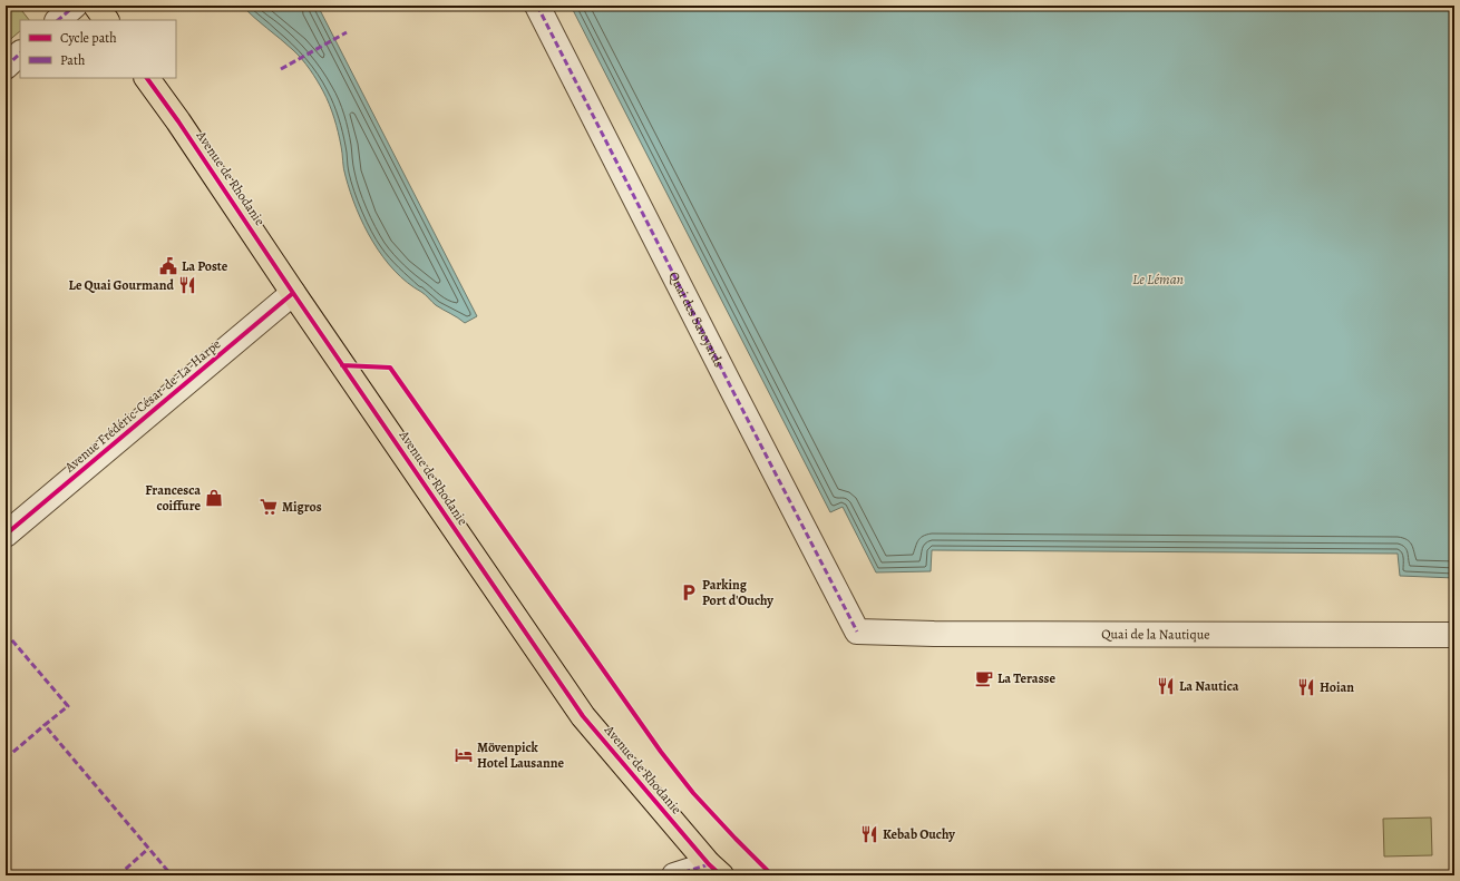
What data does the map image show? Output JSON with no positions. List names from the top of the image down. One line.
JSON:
{"streets":{"main road":["Avenue de Rhodanie"],"street":["Quai des Savoyards","Avenue Frédéric-César-de-La-Harpe","Quai de la Nautique"]},"crossings":[["Avenue de Rhodanie","Avenue Frédéric-César-de-La-Harpe"],["Quai des Savoyards","Quai de la Nautique"]],"water":["Le Léman"],"places":{"public building":["La Poste"],"restaurant":["Le Quai Gourmand","La Nautica","Hoian","Kebab Ouchy"],"shop":["Francesca coiffure"],"supermarket":["Migros"],"parking":["Parking Port d'Ouchy"],"cafe":["La Terasse"],"hotel":["Mövenpick Hotel Lausanne"]},"legend":["Cycle path","Path"]}
